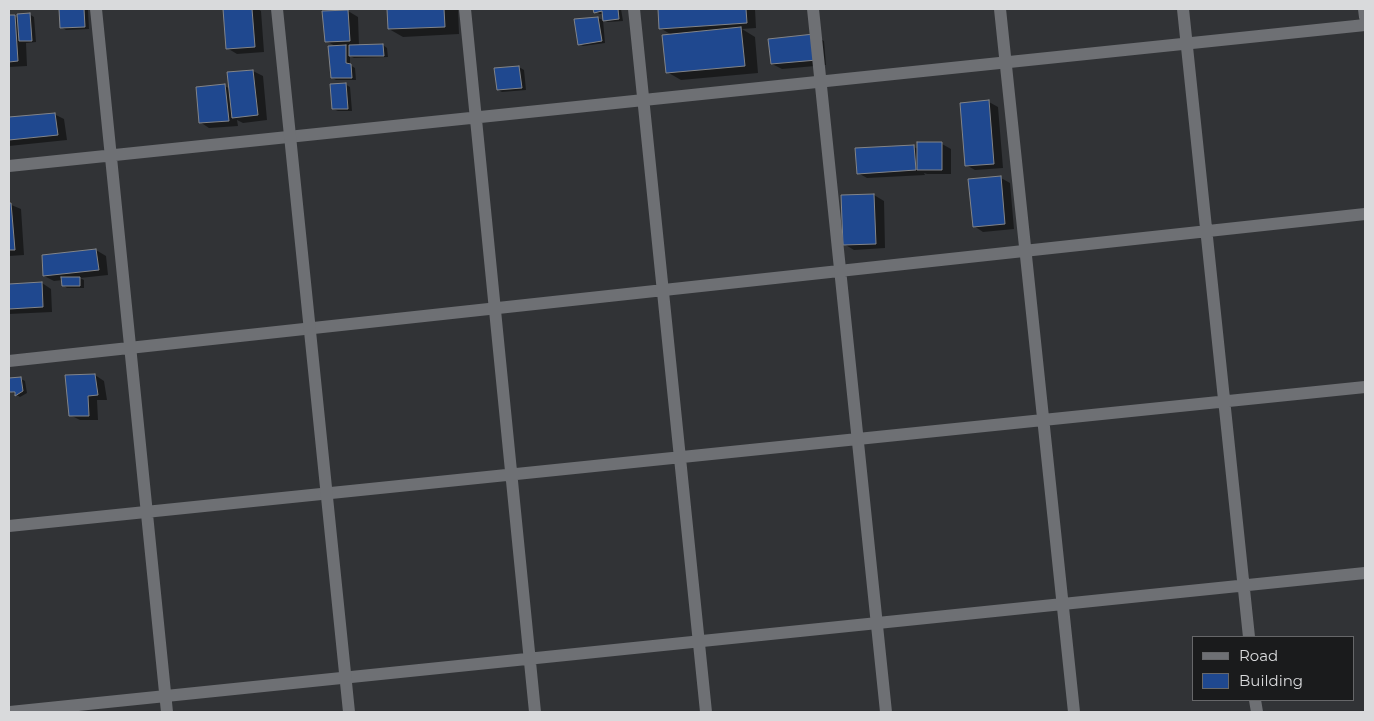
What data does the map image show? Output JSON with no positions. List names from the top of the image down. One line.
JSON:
{"legend":["Road","Building"]}
